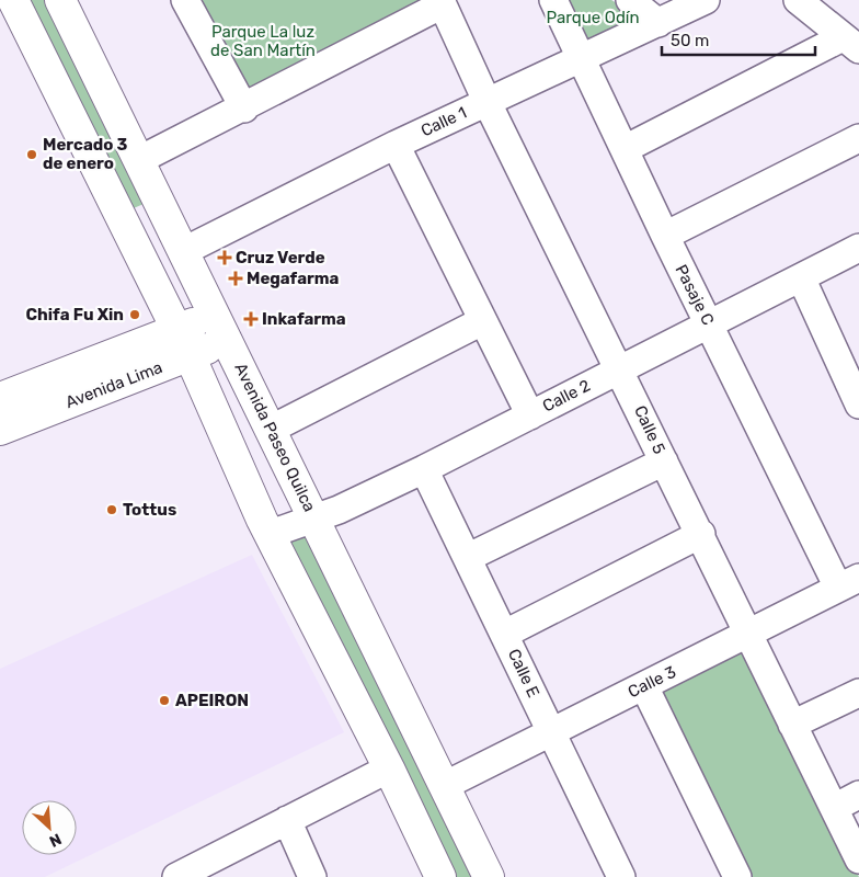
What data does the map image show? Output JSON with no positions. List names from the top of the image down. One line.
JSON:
{"streets":{"main road":["Avenida Lima","Avenida Paseo Quilca"],"street":["Calle 1","Pasaje C","Calle 2","Calle 5","Calle E","Calle 3"]},"crossings":[["Calle 1","Pasaje C"],["Calle 1","Calle 5"],["Calle 1","Avenida Paseo Quilca"],["Pasaje C","Calle 2"],["Pasaje C","Calle 3"],["Avenida Lima","Avenida Paseo Quilca"],["Calle 2","Calle 5"],["Calle 2","Avenida Paseo Quilca"],["Calle 2","Calle E"],["Calle 5","Calle 3"],["Avenida Paseo Quilca","Calle 3"],["Calle E","Calle 3"]],"parks":["Parque Odín","Parque La luz de San Martín"],"places":{"other":["Mercado 3 de enero","Chifa Fu Xin","Tottus","APEIRON"],"health":["Cruz Verde","Megafarma","Inkafarma"]},"scale_bar":"50 m","north":"bottom right"}
